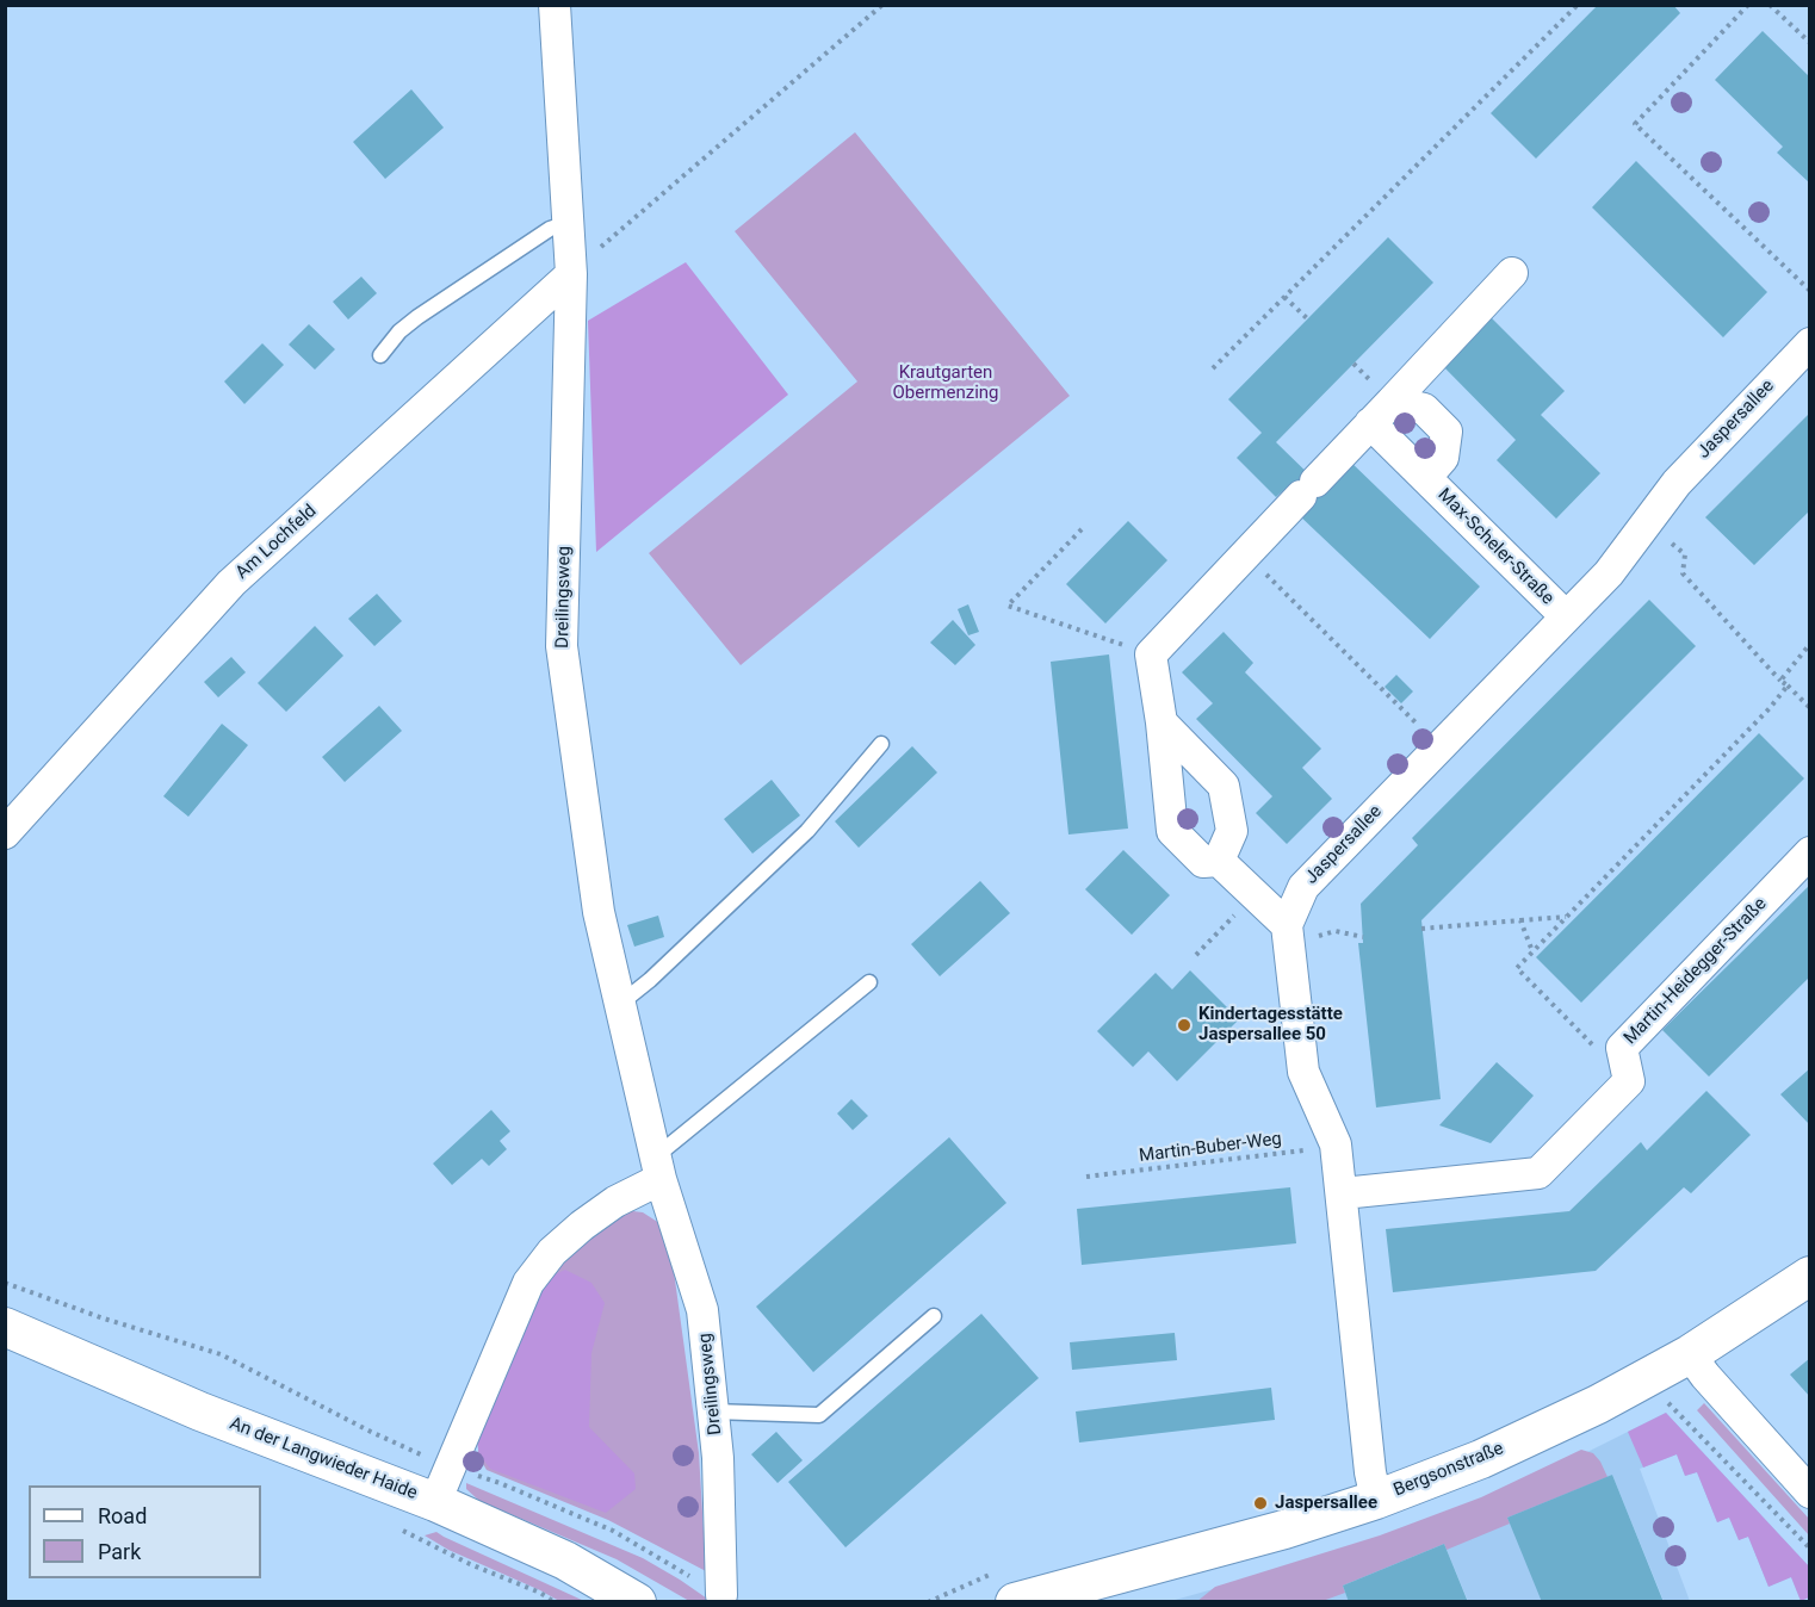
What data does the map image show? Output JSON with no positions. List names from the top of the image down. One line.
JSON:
{"streets":{"street":["Jaspersallee","Am Lochfeld","Max-Scheler-Straße","Dreilingsweg","Martin-Heidegger-Straße","An der Langwieder Haide","Bergsonstraße"],"path":["Martin-Buber-Weg"]},"crossings":[["Jaspersallee","Max-Scheler-Straße"],["Am Lochfeld","Dreilingsweg"]],"parks":["Krautgarten Obermenzing"],"places":["Kindertagesstätte Jaspersallee 50","Jaspersallee"],"legend":["Road","Park"]}
